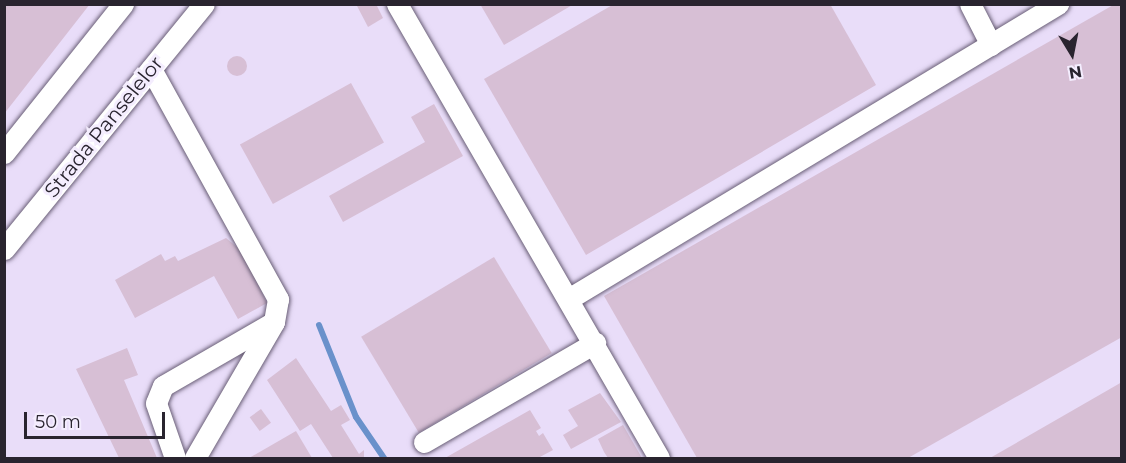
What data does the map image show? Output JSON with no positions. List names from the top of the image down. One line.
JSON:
{"streets":{"street":["Strada Panselelor"]},"scale_bar":"50 m","north":"bottom"}
